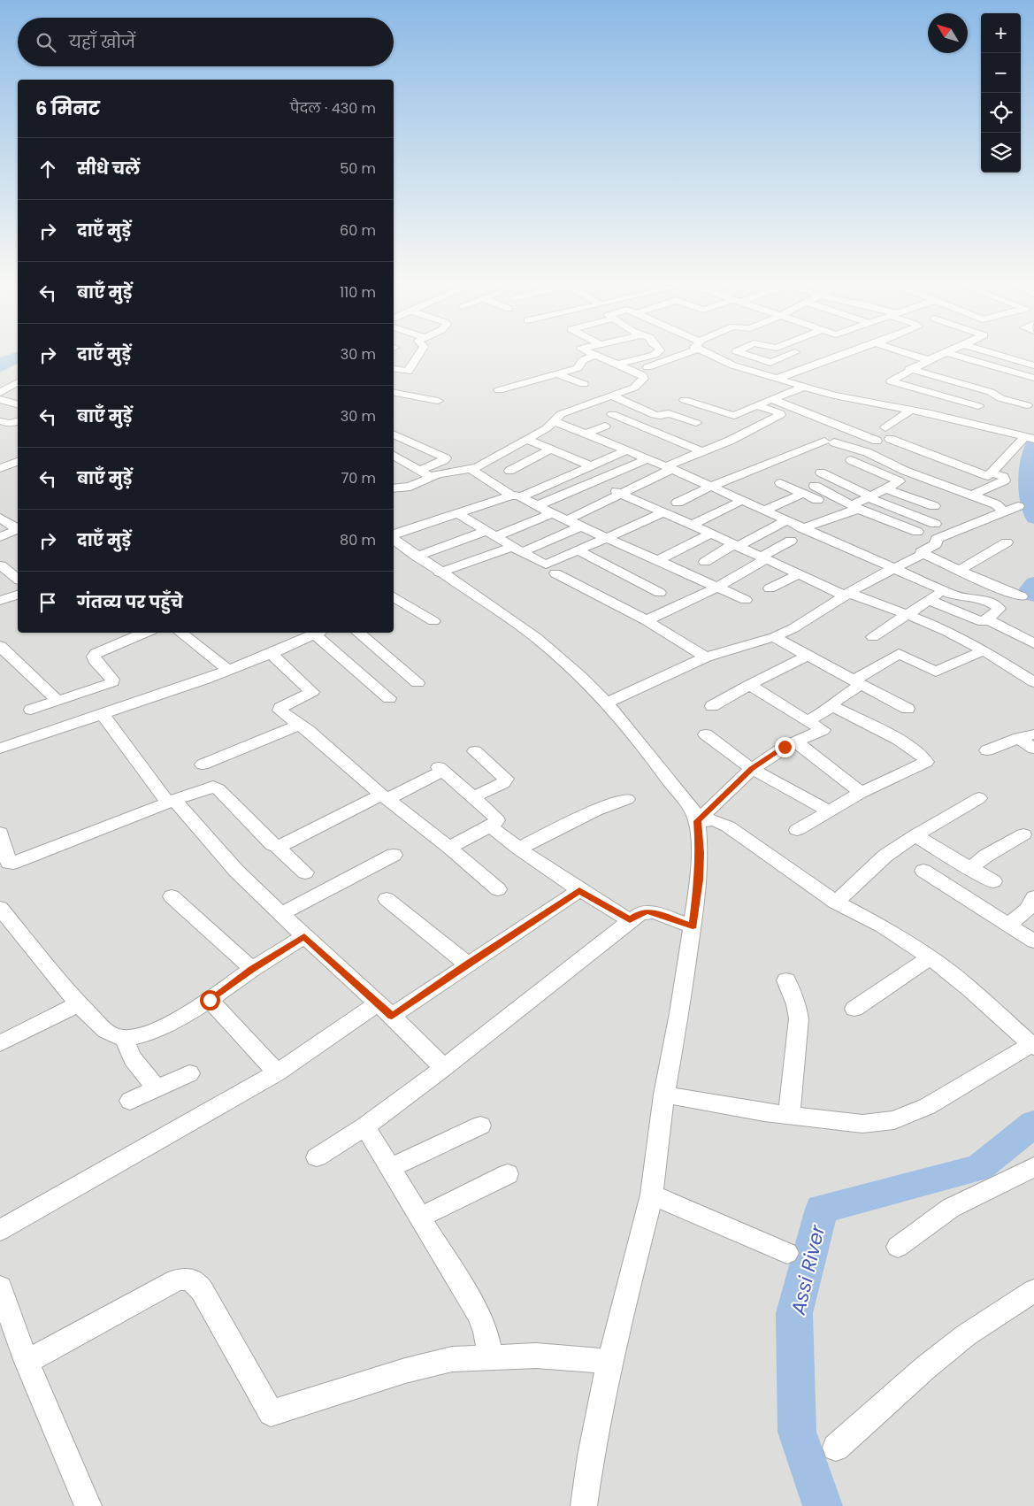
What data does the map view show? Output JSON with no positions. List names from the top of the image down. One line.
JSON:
{"water":["Assi River"],"north":"top left","page":{"map_buttons":["+","−"],"search":"यहाँ खोजें","heading":["6 मिनट","पैदल · 430 m"],"list":[["सीधे चलें","50 m"],["दाएँ मुड़ें","60 m"],["बाएँ मुड़ें","110 m"],["दाएँ मुड़ें","30 m"],["बाएँ मुड़ें","30 m"],["बाएँ मुड़ें","70 m"],["दाएँ मुड़ें","80 m"],"गंतव्य पर पहुँचे"]}}
